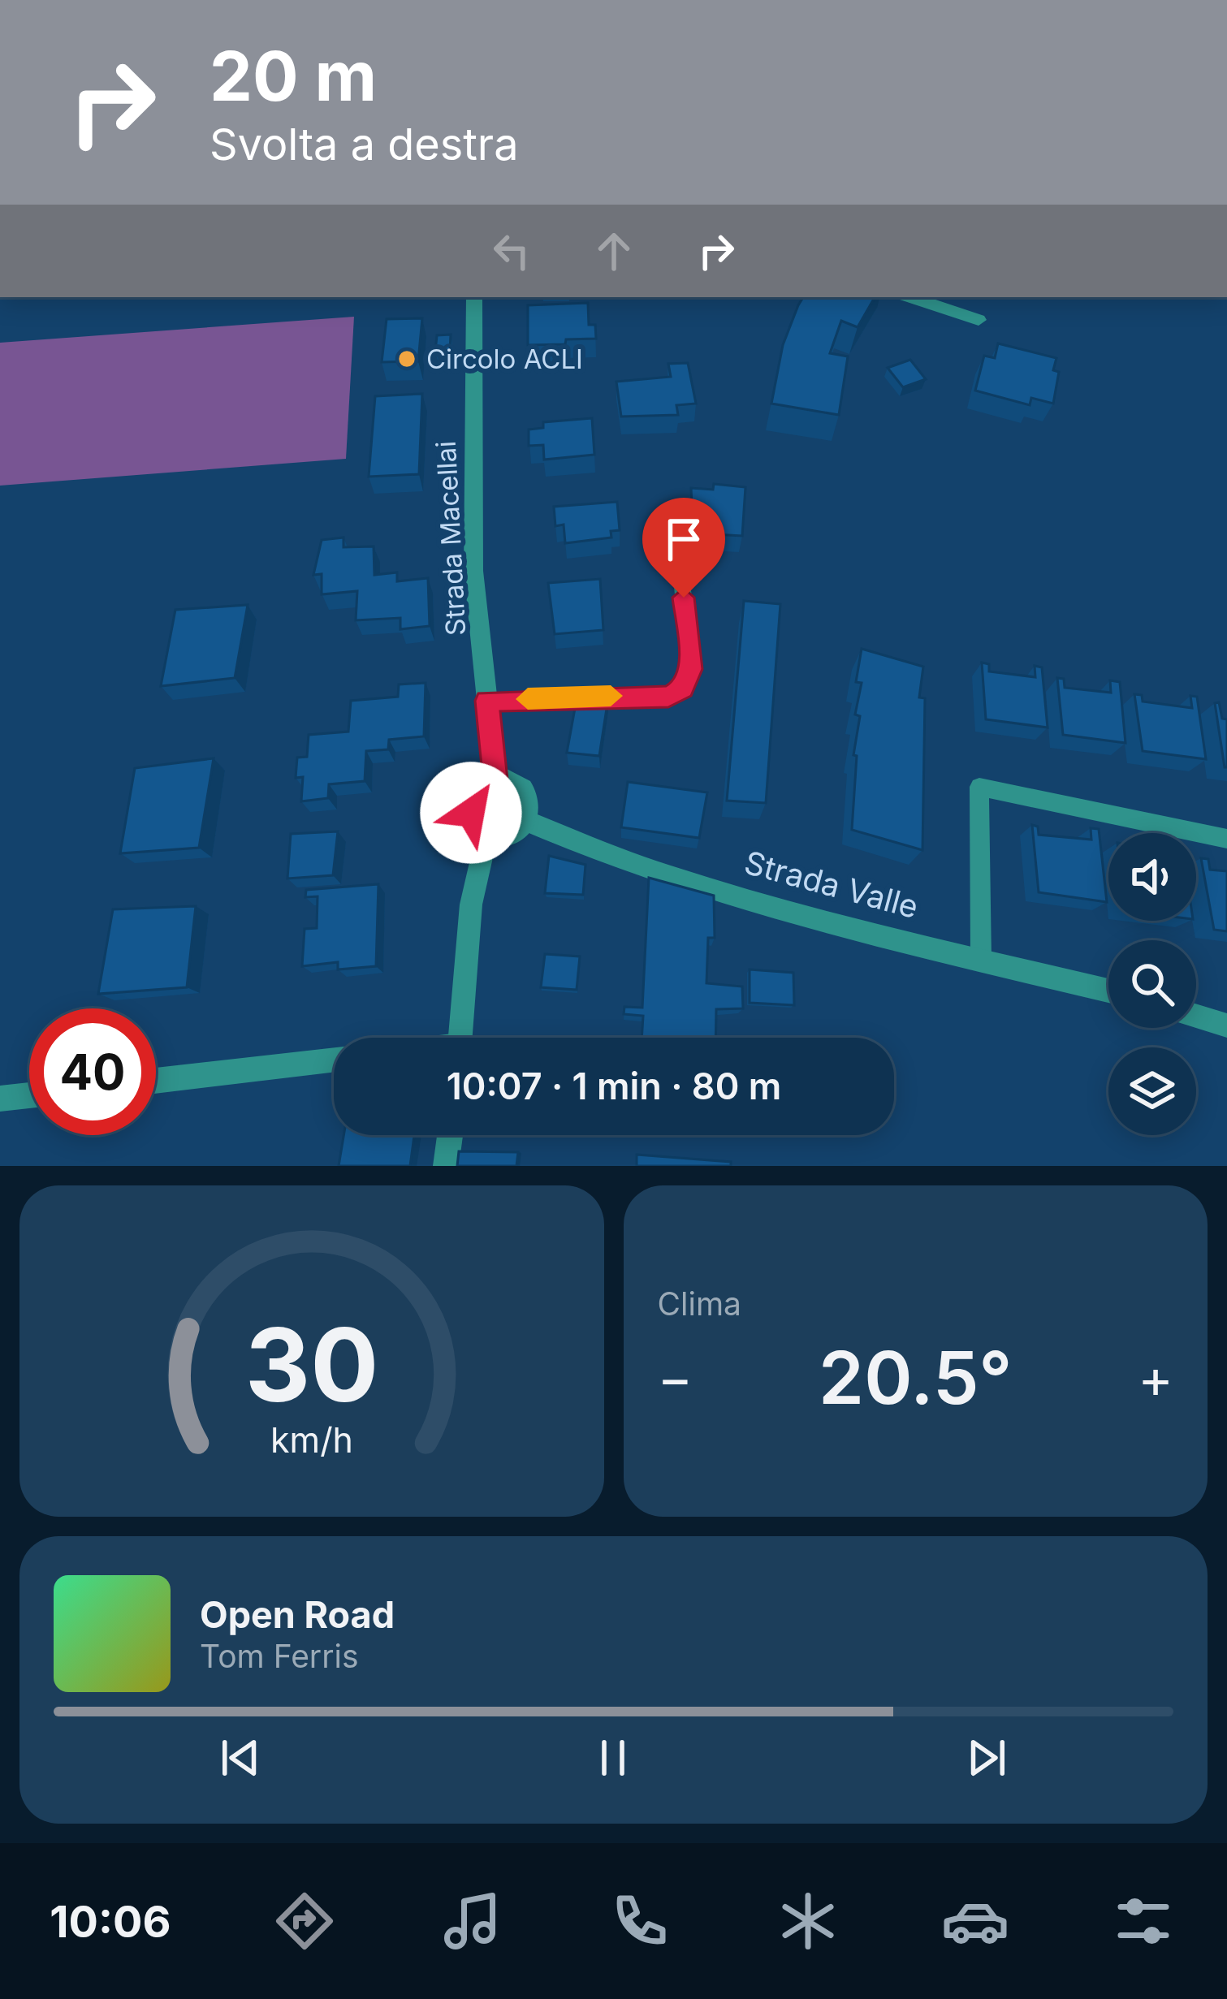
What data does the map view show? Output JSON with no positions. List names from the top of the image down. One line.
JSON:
{"streets":{"street":["Strada Macellai","Strada Valle"]},"crossings":[["Strada Macellai","Strada Valle"]],"places":["Circolo ACLI"],"page":{"turn":["20 m","Svolta a destra"],"limit":"40","trip":"10:07 · 1 min · 80 m","tile":"Clima","heat":["−","20.5°","+"],"song":["Open Road","Tom Ferris"],"tabs":"10:06","gauge":["30","km/h"]}}
